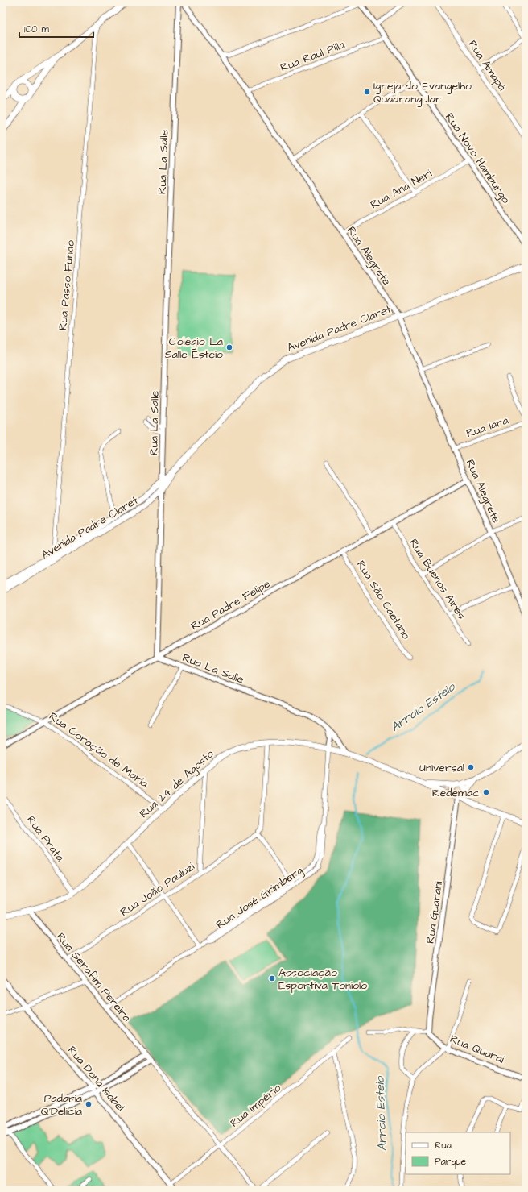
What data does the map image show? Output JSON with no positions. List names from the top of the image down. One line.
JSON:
{"streets":{"main road":["Avenida Padre Claret","Rua 24 de Agosto"],"street":["Rua Raul Pilla","Rua Amapá","Rua Novo Hamburgo","Rua La Salle","Rua Ana Neri","Rua Alegrete","Rua Passo Fundo","Rua Iara","Rua Buenos Aires","Rua São Caetano","Rua Padre Felipe","Rua Coração de Maria","Rua Prata","Rua João Pauluzi","Rua José Grimberg","Rua Guarani","Rua Serafim Pereira","Rua Quaraí","Rua Dona Isabel","Rua Império"]},"crossings":[["Rua Raul Pilla","Rua Novo Hamburgo"],["Rua Raul Pilla","Rua Alegrete"],["Rua Novo Hamburgo","Rua Ana Neri"],["Rua La Salle","Avenida Padre Claret"],["Rua La Salle","Rua Padre Felipe"],["Rua La Salle","Rua 24 de Agosto"],["Rua Ana Neri","Rua Alegrete"],["Rua Alegrete","Avenida Padre Claret"],["Rua Alegrete","Rua Iara"],["Rua Alegrete","Rua Padre Felipe"],["Rua Passo Fundo","Avenida Padre Claret"],["Rua Buenos Aires","Rua Padre Felipe"],["Rua São Caetano","Rua Padre Felipe"],["Rua Padre Felipe","Rua Coração de Maria"],["Rua Coração de Maria","Rua 24 de Agosto"],["Rua 24 de Agosto","Rua Prata"],["Rua 24 de Agosto","Rua Guarani"],["Rua 24 de Agosto","Rua Serafim Pereira"],["Rua João Pauluzi","Rua Serafim Pereira"],["Rua José Grimberg","Rua Serafim Pereira"],["Rua Guarani","Rua Quaraí"],["Rua Dona Isabel","Rua Império"]],"water":["Arroio Esteio"],"places":["Igreja do Evangelho Quadrangular","Colégio La Salle Esteio","Universal","Redemac","Associação Esportiva Toniolo","Padaria Q'Delicia"],"legend":["Rua","Parque"],"scale_bar":"100 m"}
